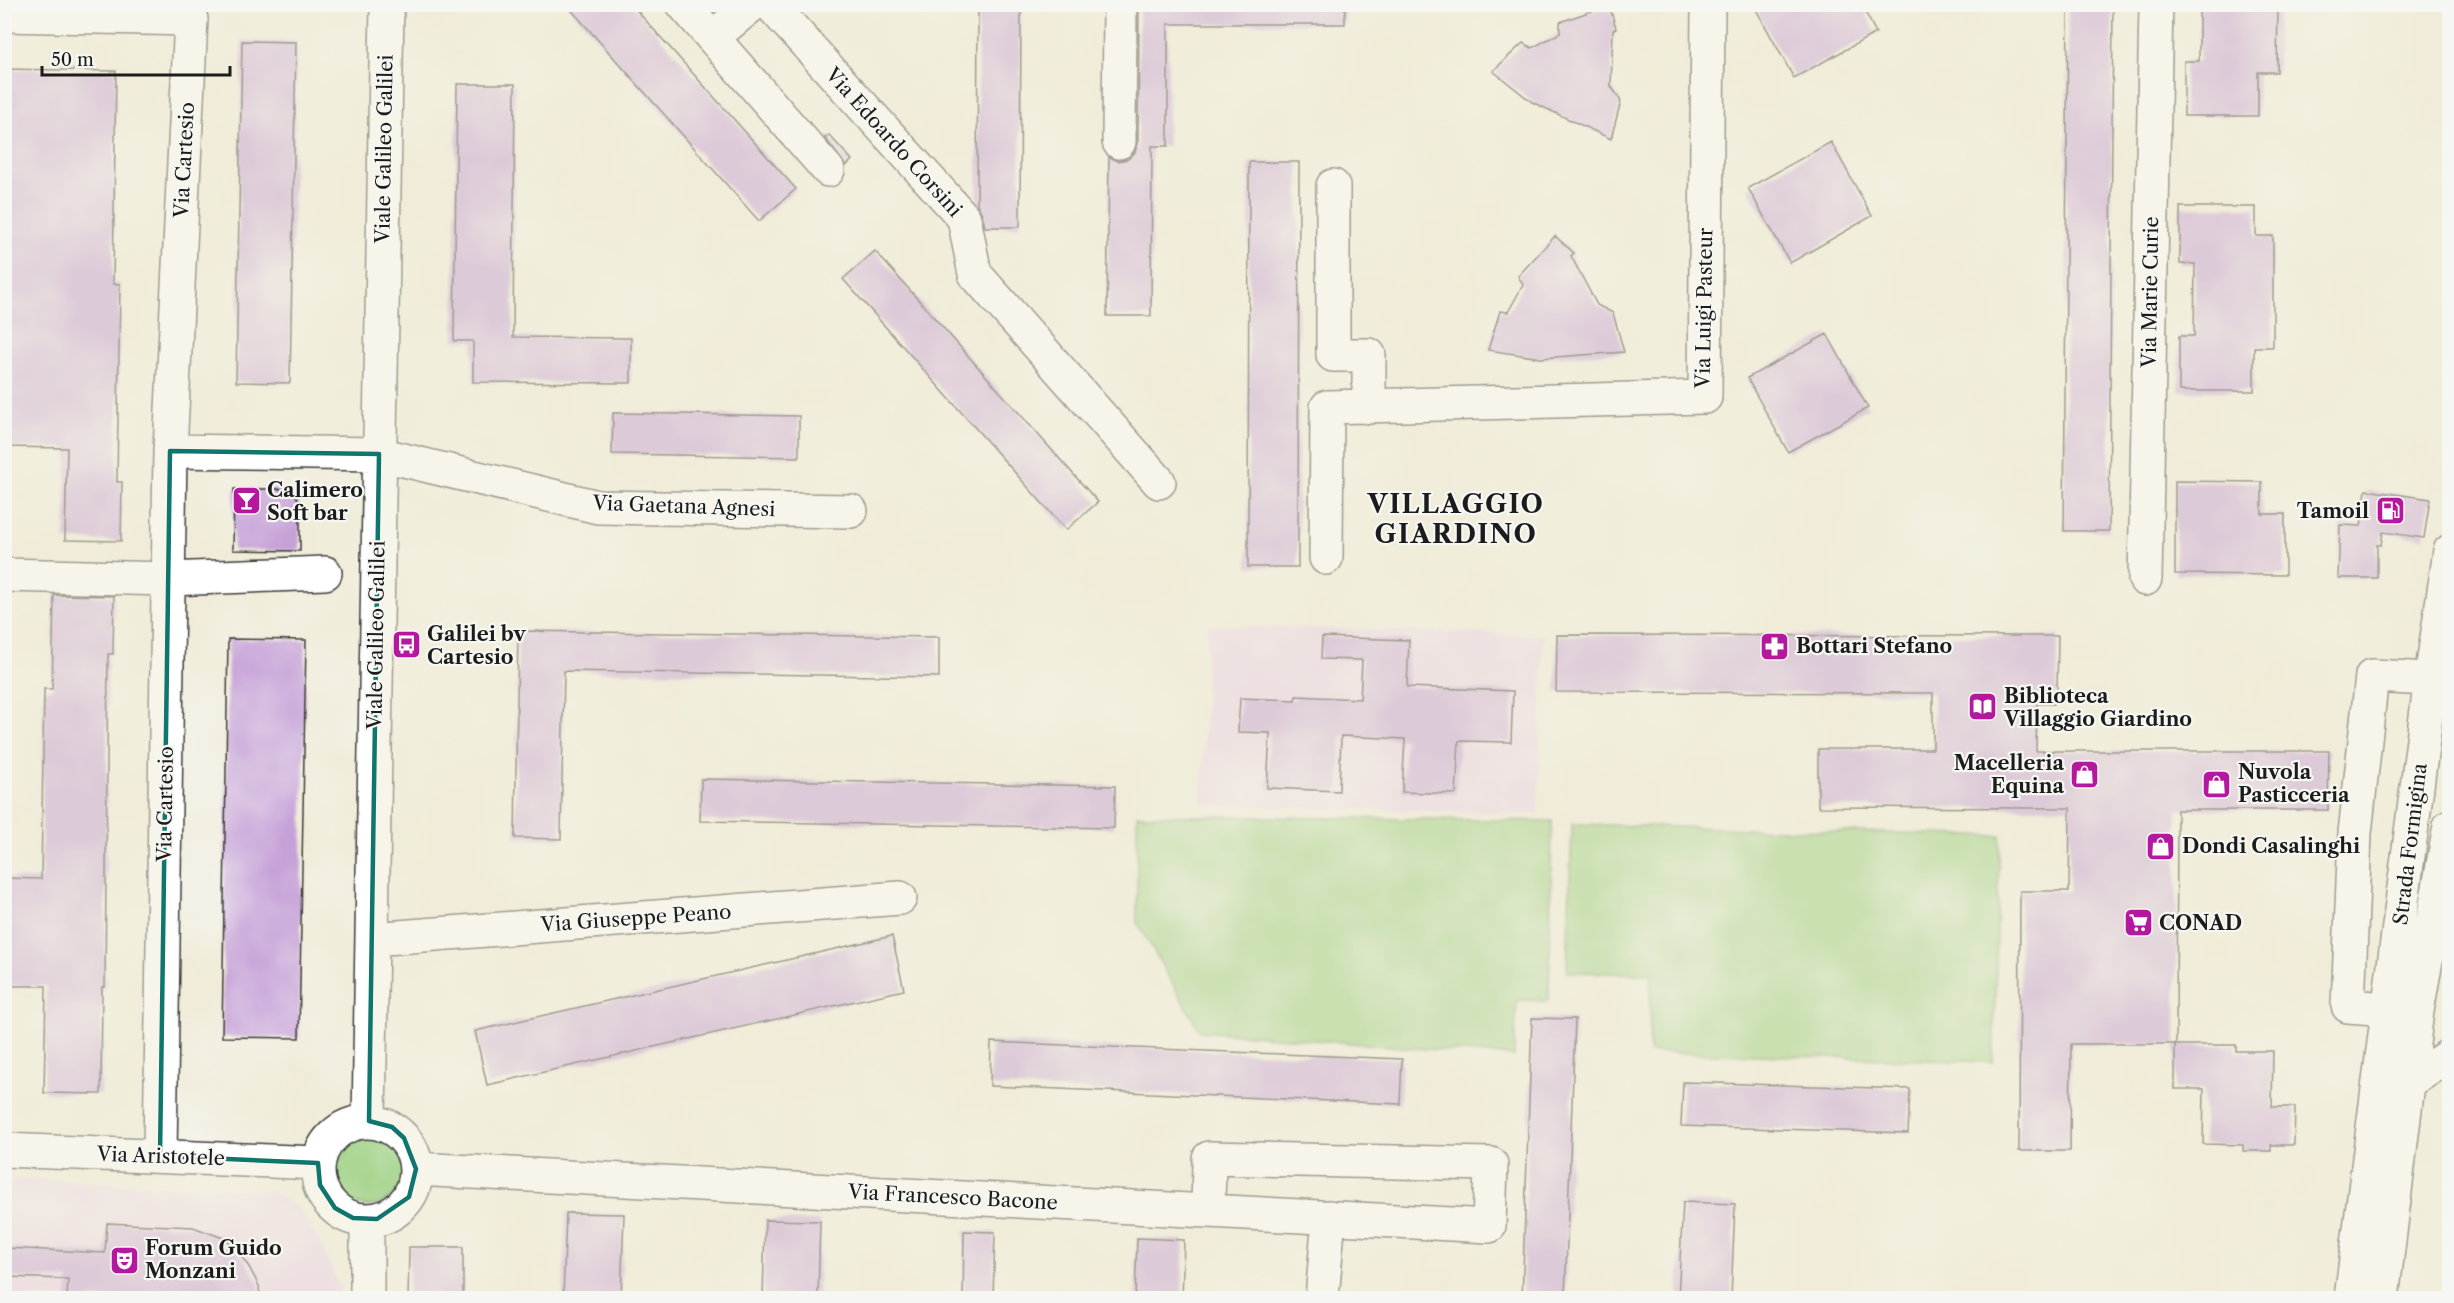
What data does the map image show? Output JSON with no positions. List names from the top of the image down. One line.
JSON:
{"streets":{"street":["Via Edoardo Corsini","Viale Galileo Galilei","Via Cartesio","Via Marie Curie","Via Luigi Pasteur","Via Gaetana Agnesi","Strada Formigina","Via Giuseppe Peano","Via Aristotele","Via Francesco Bacone"]},"crossings":[["Viale Galileo Galilei","Via Gaetana Agnesi"],["Viale Galileo Galilei","Via Giuseppe Peano"],["Viale Galileo Galilei","Via Aristotele"],["Viale Galileo Galilei","Via Francesco Bacone"],["Via Cartesio","Via Aristotele"],["Via Aristotele","Via Francesco Bacone"]],"districts":["VILLAGGIO GIARDINO"],"places":{"bar":["Calimero Soft bar"],"fuel station":["Tamoil"],"bus stop":["Galilei bv Cartesio"],"pharmacy":["Bottari Stefano"],"library":["Biblioteca Villaggio Giardino"],"shop":["Macelleria Equina","Nuvola Pasticceria","Dondi Casalinghi"],"supermarket":["CONAD"],"theatre":["Forum Guido Monzani"]},"scale_bar":"50 m"}
